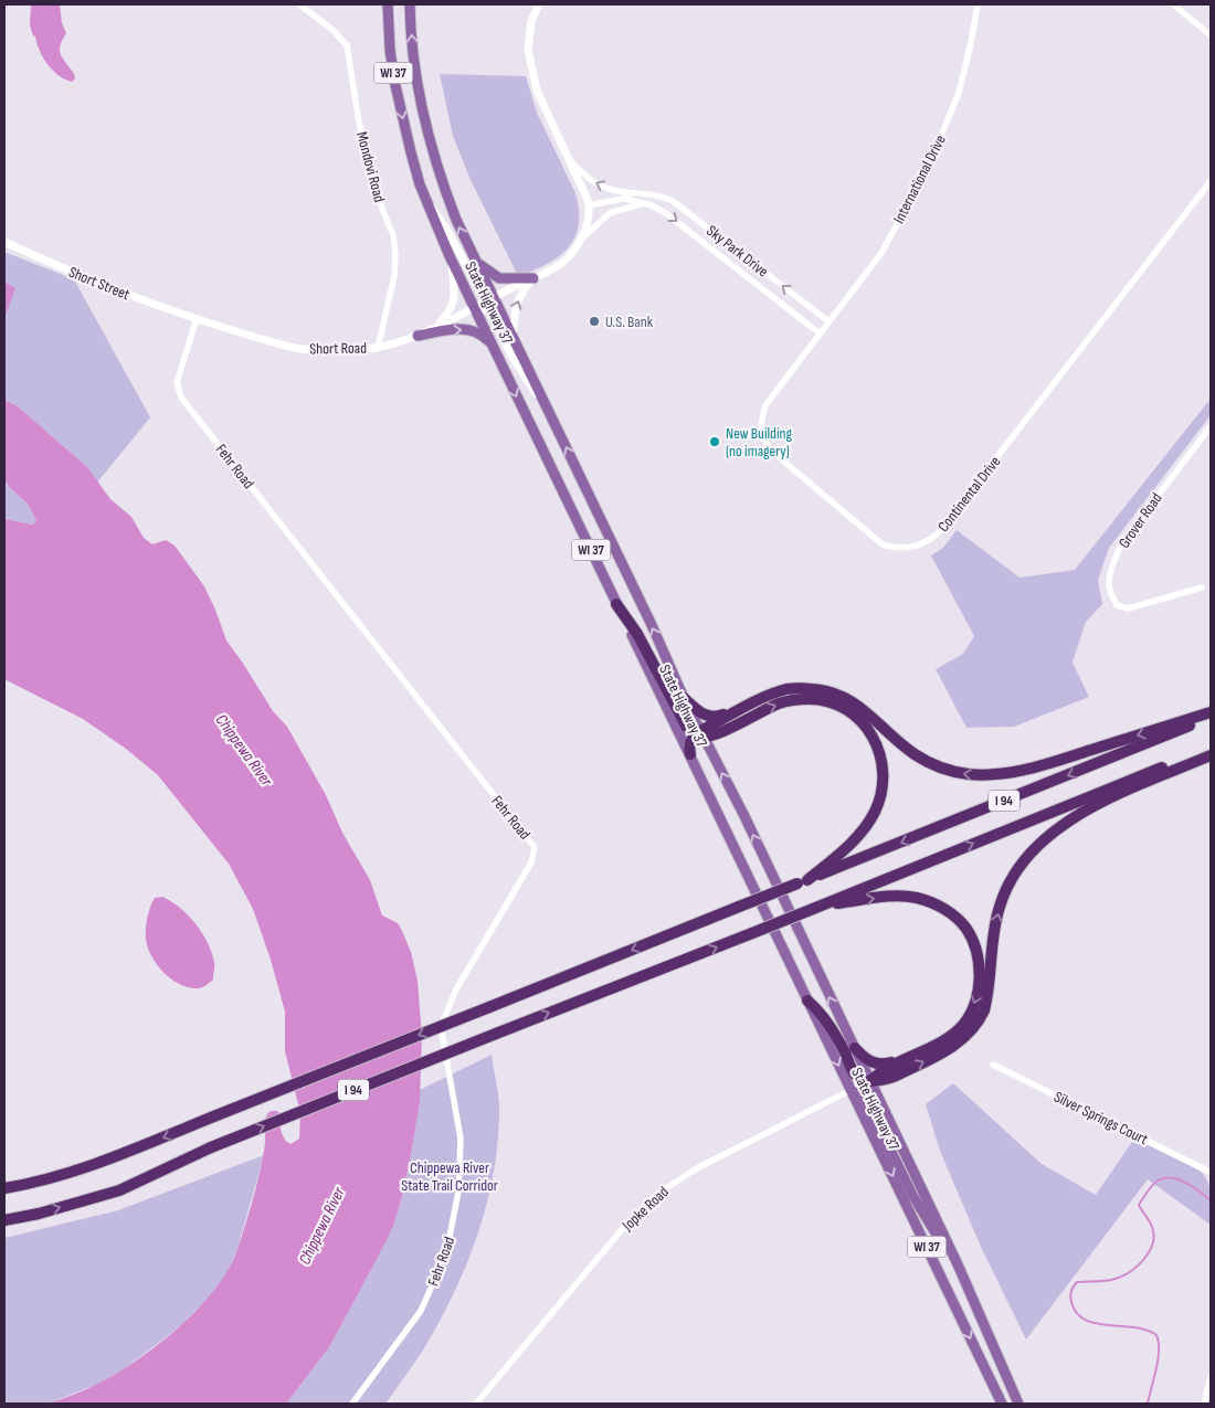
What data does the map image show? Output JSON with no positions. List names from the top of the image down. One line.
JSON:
{"streets":{"highway":["I 94"],"main road":["WI 37","State Highway 37"],"street":["Mondovi Road","International Drive","Sky Park Drive","Short Street","Short Road","Fehr Road","Continental Drive","Grover Road","Silver Springs Court","Jopke Road"]},"crossings":[["Mondovi Road","Short Road"],["International Drive","Sky Park Drive"],["International Drive","Continental Drive"],["Sky Park Drive","Continental Drive"],["Short Street","Short Road"],["Short Street","Fehr Road"],["State Highway 37","Short Road"],["State Highway 37","Jopke Road"],["Short Road","Fehr Road"]],"water":["Chippewa River"],"parks":["Chippewa River State Trail Corridor"],"places":["U.S. Bank","New Building (no imagery)"]}
